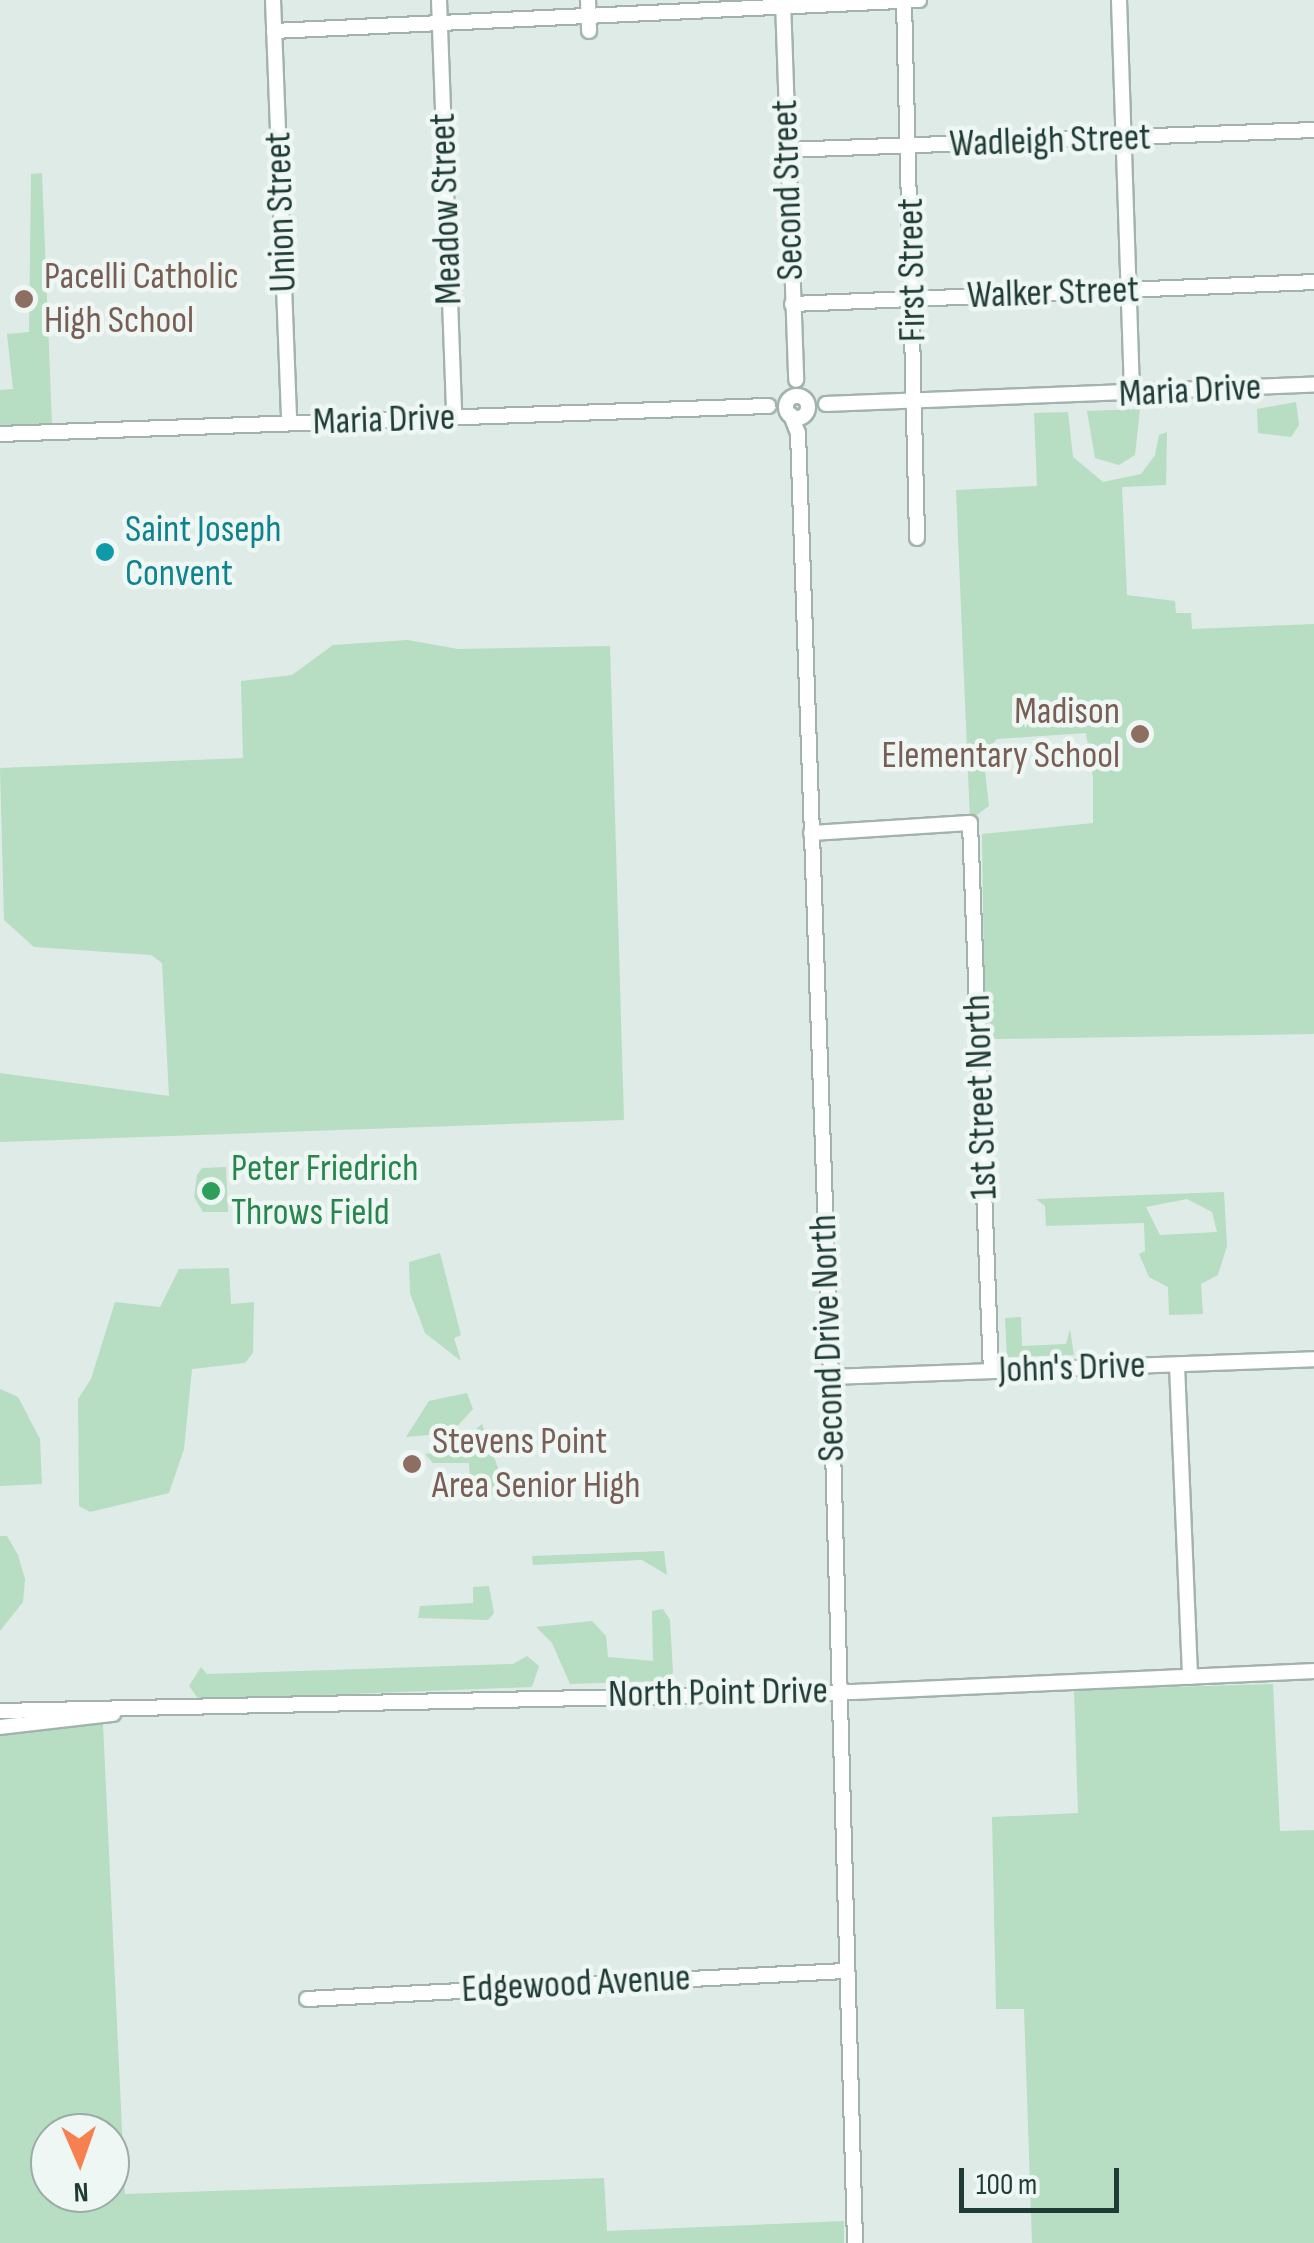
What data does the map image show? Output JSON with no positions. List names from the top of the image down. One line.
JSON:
{"streets":{"street":["Wadleigh Street","Second Street","Meadow Street","Union Street","First Street","Walker Street","Maria Drive","1st Street North","Second Drive North","John's Drive","North Point Drive","Edgewood Avenue"]},"crossings":[["Wadleigh Street","Second Street"],["Wadleigh Street","First Street"],["Second Street","Walker Street"],["Second Street","Maria Drive"],["Second Street","Second Drive North"],["Meadow Street","Maria Drive"],["Union Street","Maria Drive"],["First Street","Walker Street"],["First Street","Maria Drive"],["Maria Drive","Second Drive North"],["1st Street North","Second Drive North"],["1st Street North","John's Drive"],["Second Drive North","John's Drive"],["Second Drive North","North Point Drive"],["Second Drive North","Edgewood Avenue"]],"places":["Pacelli Catholic High School","Saint Joseph Convent","Madison Elementary School","Peter Friedrich Throws Field","Stevens Point Area Senior High"],"scale_bar":"100 m","north":"bottom"}
